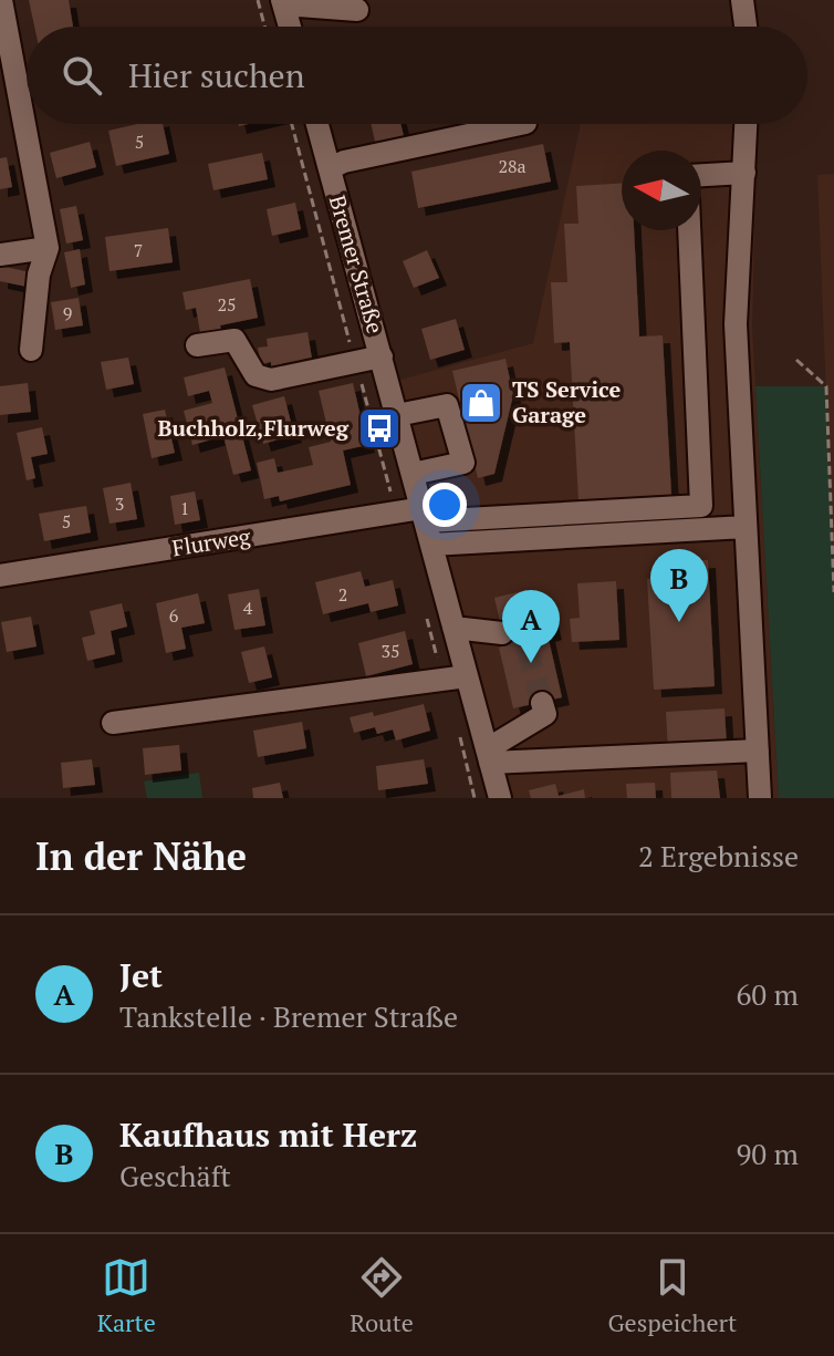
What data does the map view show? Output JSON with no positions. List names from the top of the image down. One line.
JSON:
{"streets":{"street":["Bremer Straße","Flurweg"]},"crossings":[["Bremer Straße","Flurweg"]],"places":{"shop":["TS Service Garage"],"bus stop":["Buchholz,Flurweg"]},"house_numbers":["5","28a","7","25","9","3","1","5","2","4","6","35"],"north":"left","page":{"search":"Hier suchen","pins":["B","A"],"heading":["In der Nähe","2 Ergebnisse"],"list":[{"mark":"A","name":"Jet","note":"Tankstelle · Bremer Straße","value":"60 m"},{"mark":"B","name":"Kaufhaus mit Herz","note":"Geschäft","value":"90 m"}],"nav":["Karte","Route","Gespeichert"]}}
